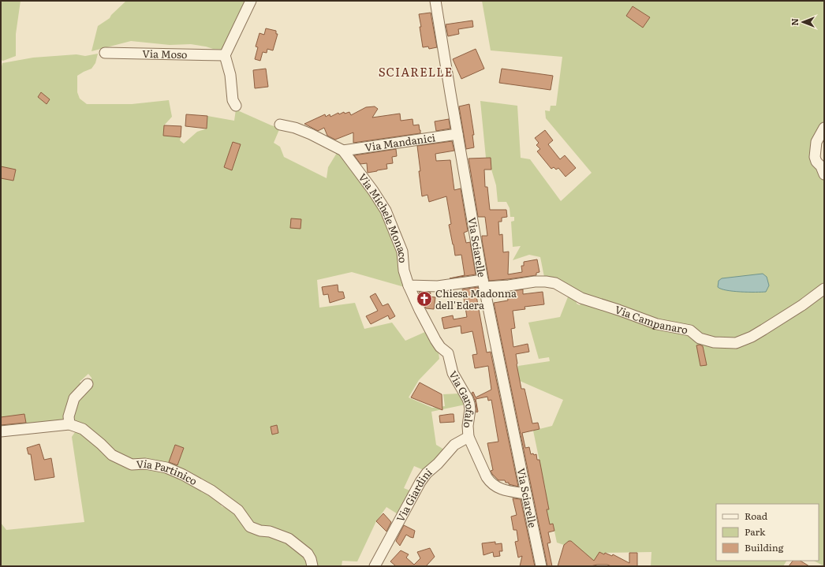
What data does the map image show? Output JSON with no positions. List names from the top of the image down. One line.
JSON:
{"streets":{"street":["Via Moso","Via Mandanici","Via Michele Monaco","Via Sciarelle","Via Campanaro","Via Garofalo","Via Partinico","Via Giardini"]},"crossings":[["Via Mandanici","Via Michele Monaco"],["Via Mandanici","Via Sciarelle"],["Via Michele Monaco","Via Garofalo"],["Via Sciarelle","Via Campanaro"],["Via Sciarelle","Via Garofalo"],["Via Garofalo","Via Giardini"]],"districts":["SCIARELLE"],"places":{"church":["Chiesa Madonna dell'Edera"]},"legend":["Road","Park","Building"],"north":"left"}
